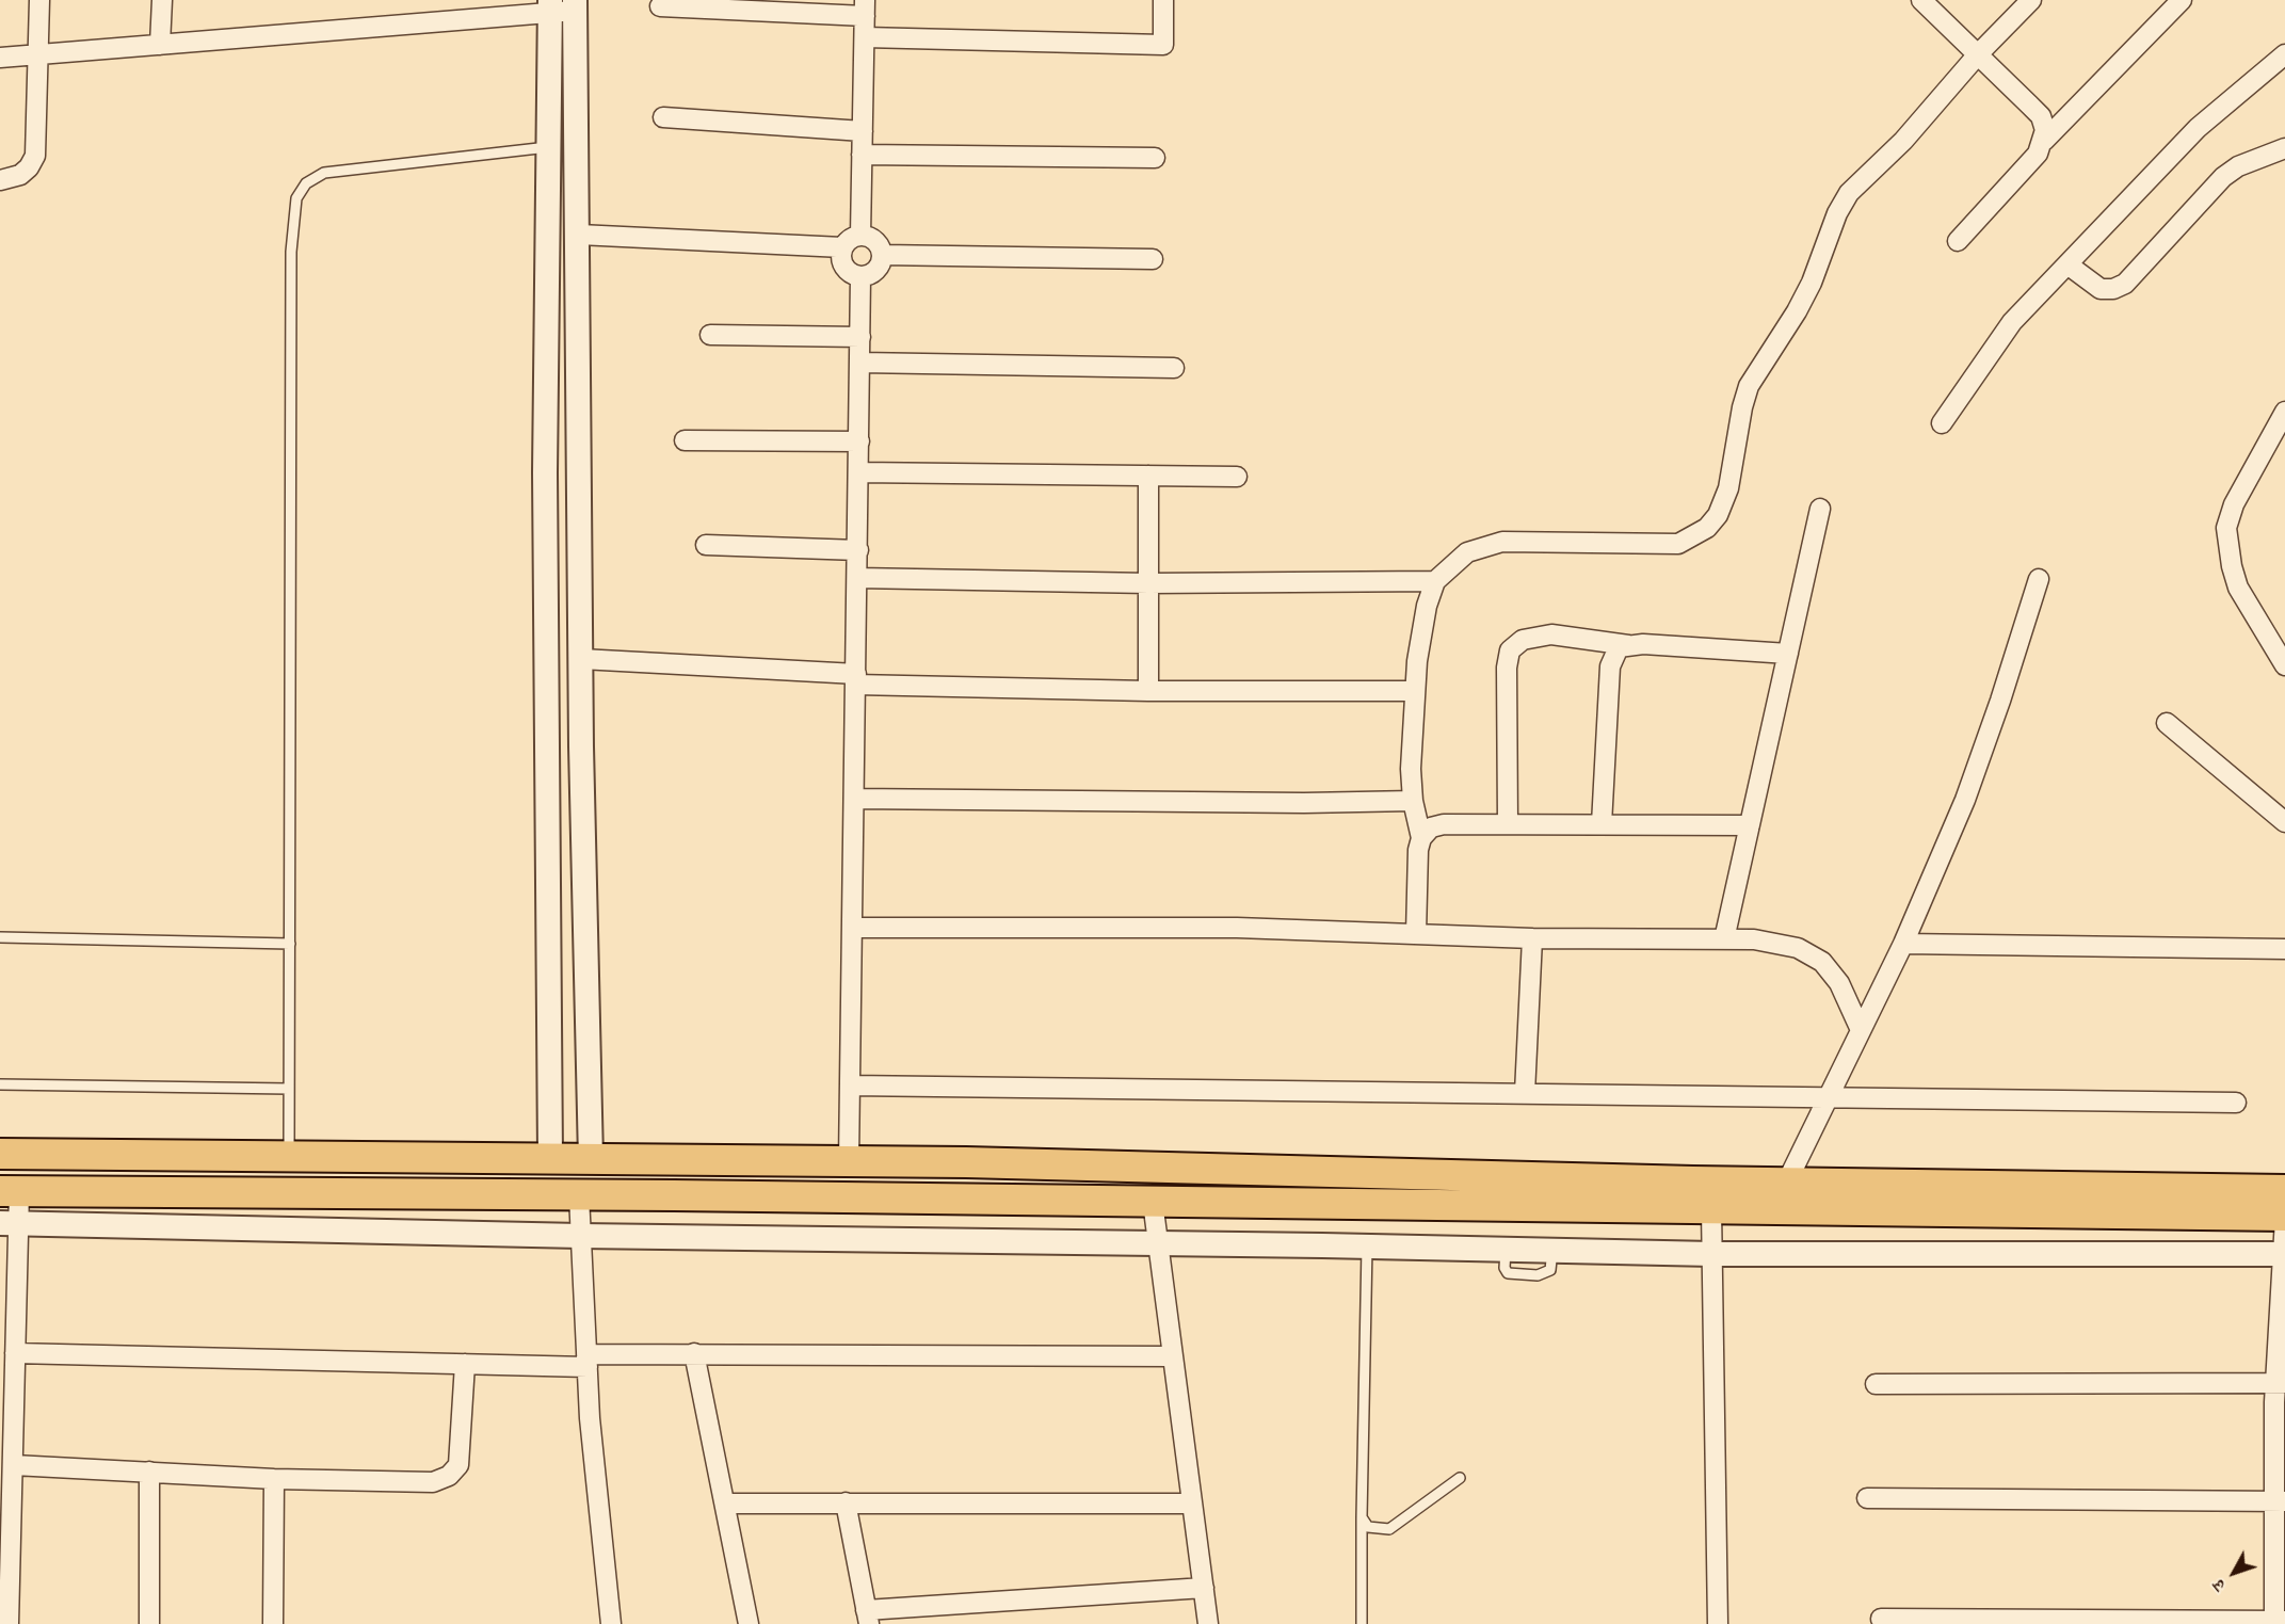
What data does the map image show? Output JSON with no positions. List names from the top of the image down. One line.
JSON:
{"north":"bottom left"}
